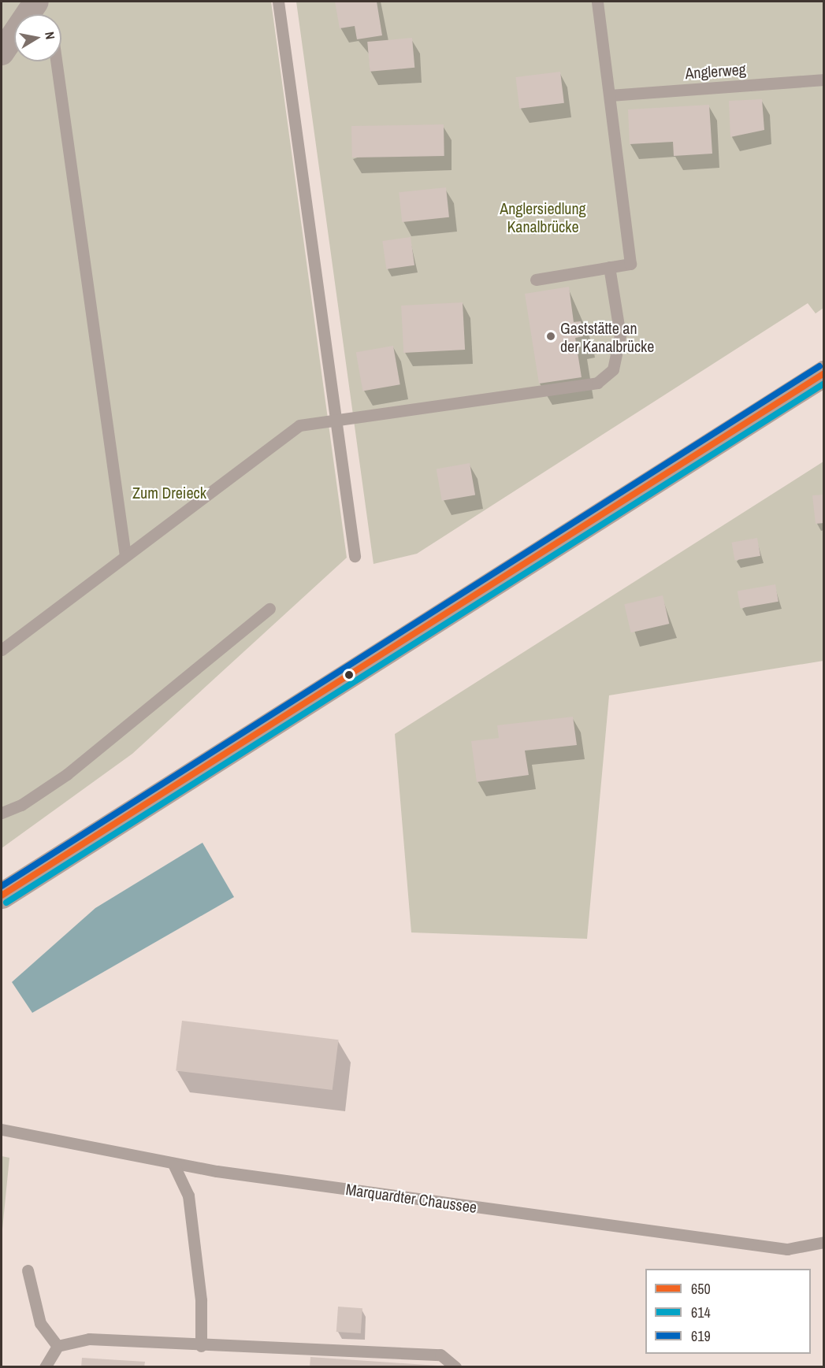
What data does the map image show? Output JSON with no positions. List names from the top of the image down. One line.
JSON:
{"streets":{"lane":["Anglerweg","Marquardter Chaussee"]},"parks":["Anglersiedlung Kanalbrücke","Zum Dreieck"],"places":["Gaststätte an der Kanalbrücke"],"lines":["transit line 619","transit line 650","transit line 614"],"legend":["650","614","619"],"north":"right"}
